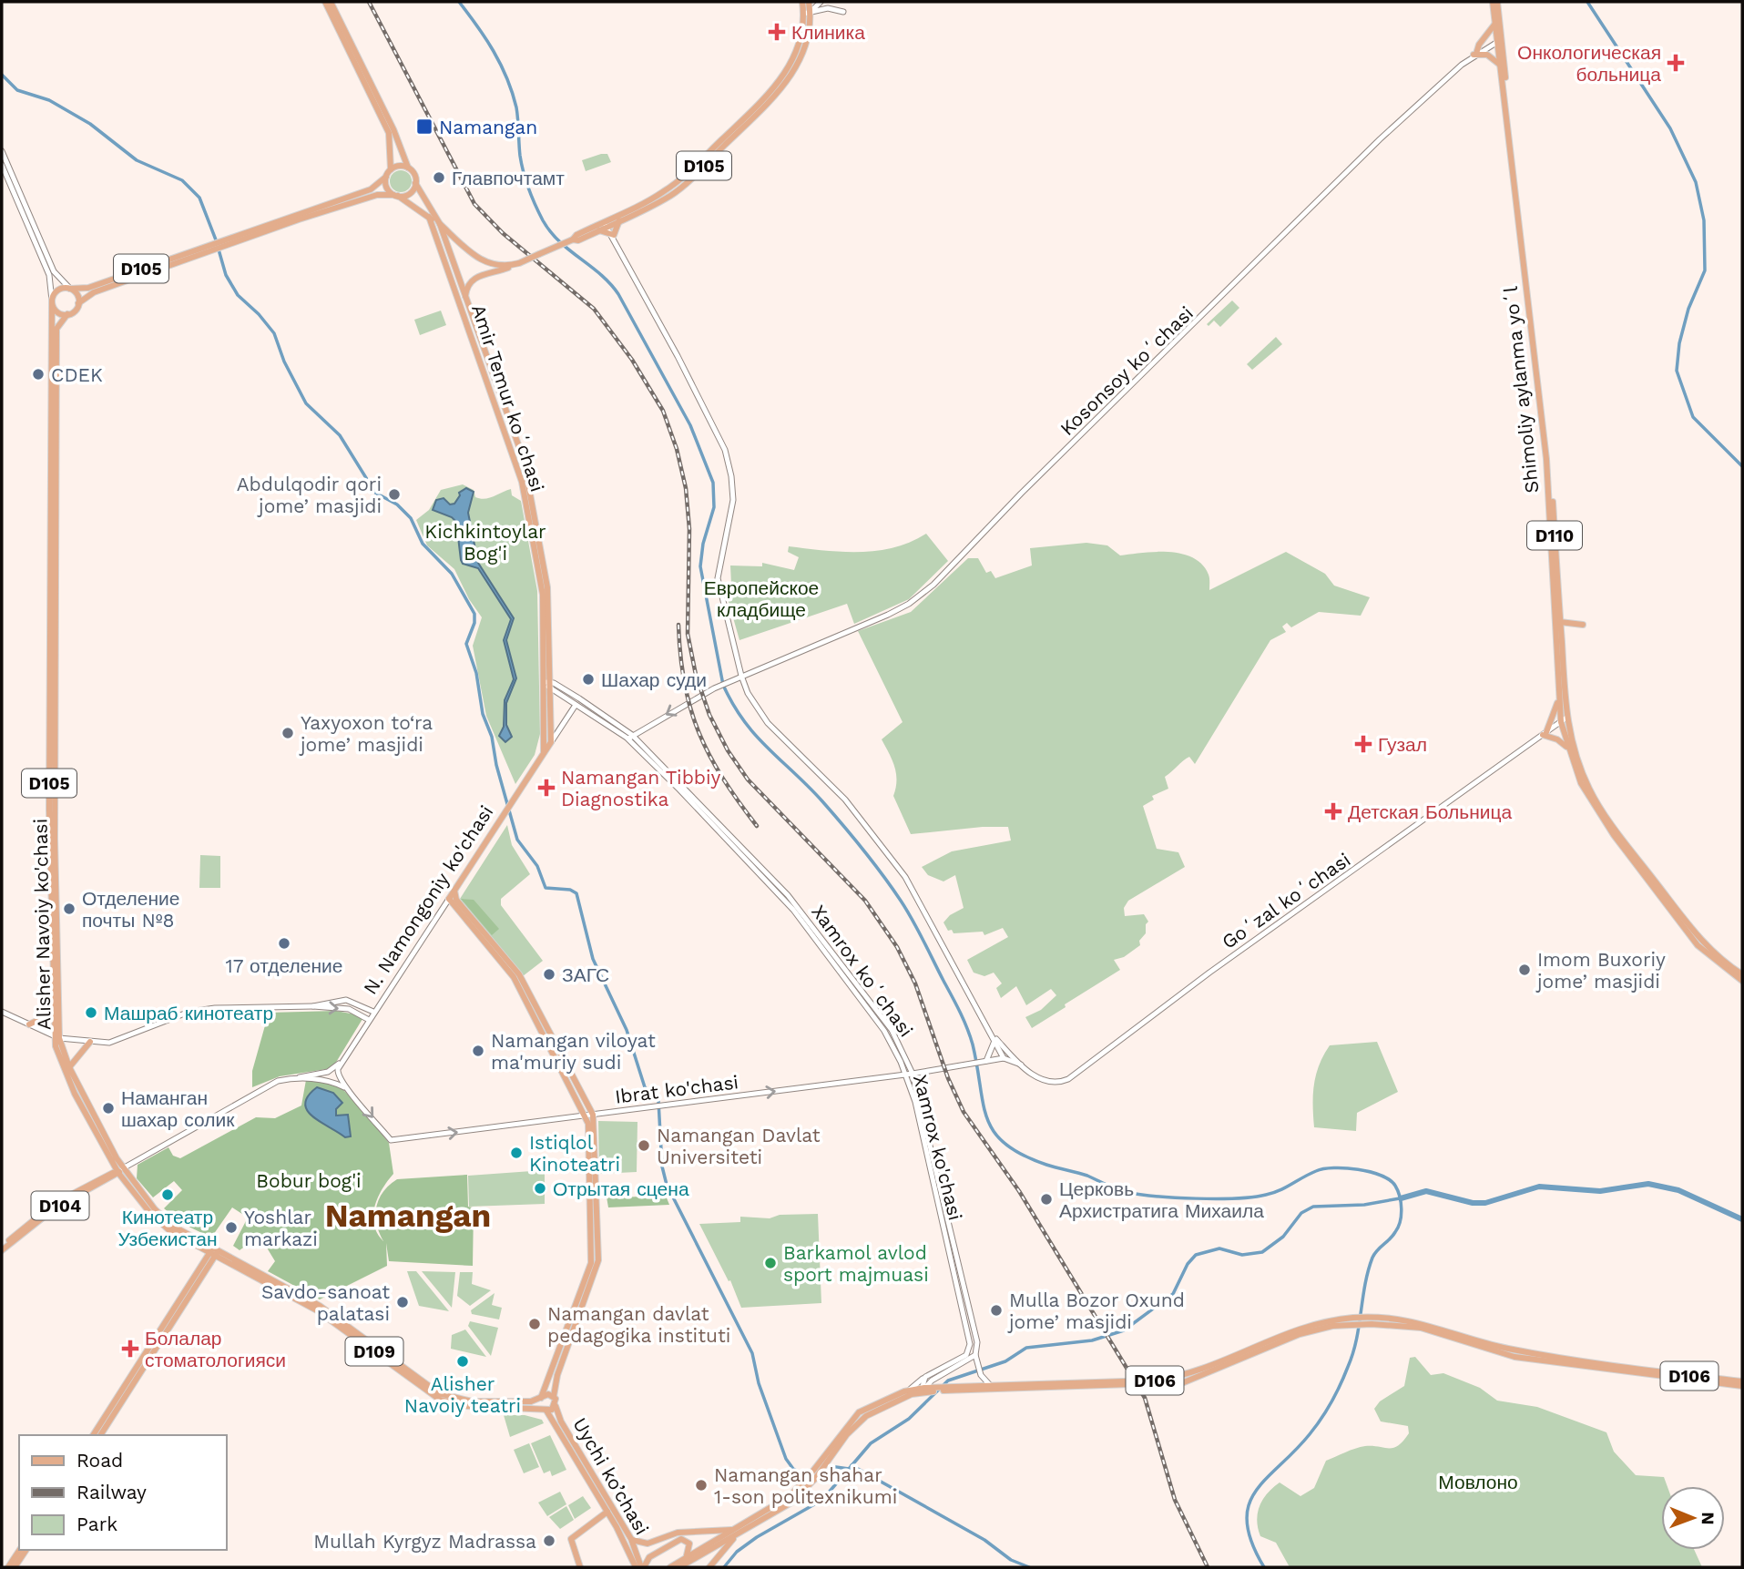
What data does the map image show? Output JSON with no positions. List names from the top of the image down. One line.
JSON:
{"streets":{"main road":["D105","Kosonsoy koʻchasi","Shimoliy aylanma yoʻl","Amir Temur koʻchasi","D110","N. Namongoniy ko'chasi","Goʻzal koʻchasi","Alisher Navoiy ko'chasi","Xamrox koʻchasi","Ibrat ko'chasi","Xamrox ko'chasi","D104","D109","D106","Uychi ko’chasi"]},"crossings":[["D105","Amir Temur koʻchasi"],["D105","Alisher Navoiy ko'chasi"],["D105","D104"],["D105","D109"],["Kosonsoy koʻchasi","Shimoliy aylanma yoʻl"],["Kosonsoy koʻchasi","Xamrox koʻchasi"],["Kosonsoy koʻchasi","Xamrox ko'chasi"],["Shimoliy aylanma yoʻl","Goʻzal koʻchasi"],["Amir Temur koʻchasi","N. Namongoniy ko'chasi"],["Amir Temur koʻchasi","Xamrox koʻchasi"],["Amir Temur koʻchasi","Xamrox ko'chasi"],["Alisher Navoiy ko'chasi","D104"],["Xamrox koʻchasi","Ibrat ko'chasi"],["Xamrox koʻchasi","Xamrox ko'chasi"],["Xamrox koʻchasi","D106"],["Ibrat ko'chasi","Xamrox ko'chasi"],["Xamrox ko'chasi","D106"],["D109","Uychi ko’chasi"]],"one_way":["Ibrat ko'chasi"],"districts":["Namangan"],"parks":["Kichkintoylar Bog'i","Европейское кладбище","Bobur bog'i","Мовлоно"],"places":{"health":["Клиника","Онкологическая больница","Гузал","Namangan Tibbiy Diagnostika","Детская Больница","Болалар стоматологияси"],"transit":["Namangan"],"other":["Главпочтамт","CDEK","Abdulqodir qori jome’ masjidi","Шахар суди","Yaxyoxon to‘ra jome’ masjidi","Отделение почты №8","17 отделение","Imom Buxoriy jome’ masjidi","ЗАГС","Машраб кинотеатр","Namangan viloyat ma'muriy sudi","Наманган шахар солик","Namangan Davlat Universiteti","Istiqlol Kinoteatri","Отрытая сцена","Кинотеатр Узбекистан","Церковь Архистратига Михаила","Yoshlar markazi","Barkamol avlod sport majmuasi","Savdo-sanoat palatasi","Mulla Bozor Oxund jome’ masjidi","Namangan davlat pedagogika instituti","Alisher Navoiy teatri","Namangan shahar 1-son politexnikumi","Mullah Kyrgyz Madrassa"]},"legend":["Road","Railway","Park"],"north":"right"}
